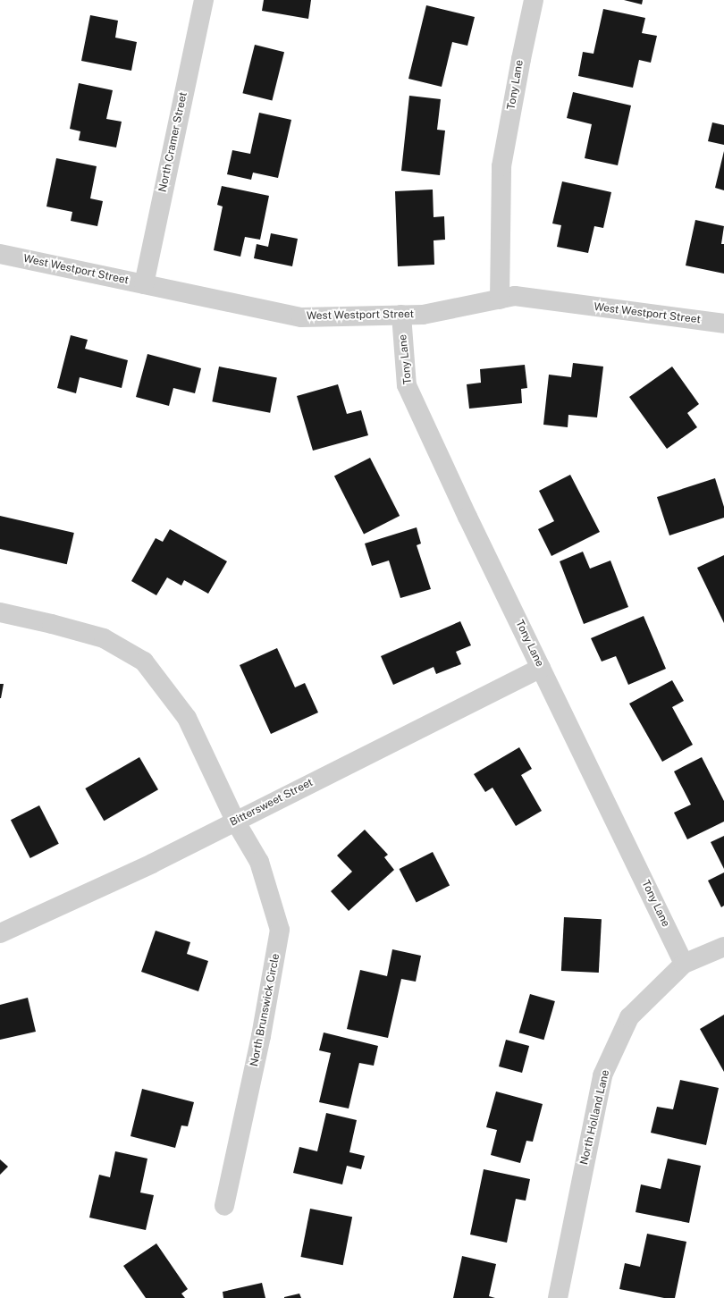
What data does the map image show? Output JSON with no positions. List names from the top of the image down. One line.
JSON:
{"streets":{"street":["Tony Lane","North Cramer Street","West Westport Street","Bittersweet Street","North Brunswick Circle","North Holland Lane"]},"crossings":[["Tony Lane","West Westport Street"],["Tony Lane","Bittersweet Street"],["Tony Lane","North Holland Lane"],["North Cramer Street","West Westport Street"],["Bittersweet Street","North Brunswick Circle"]]}
